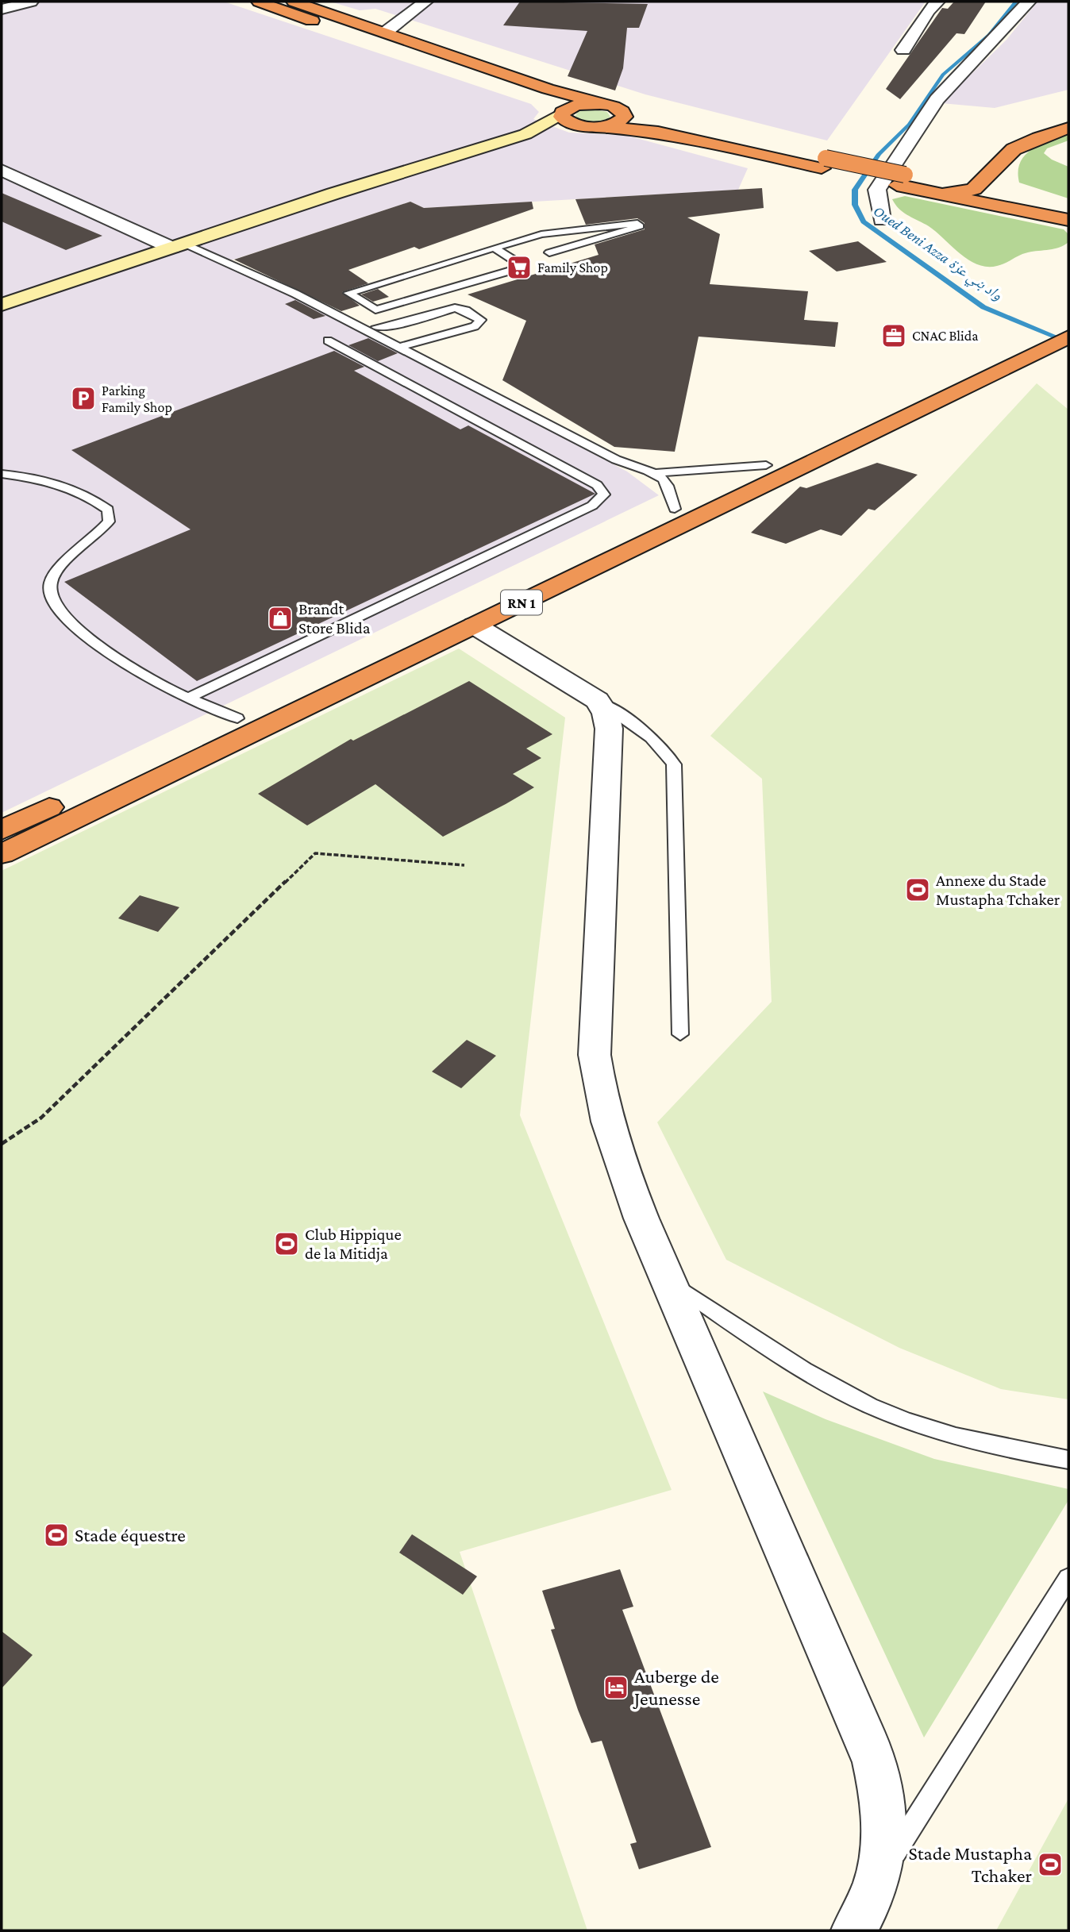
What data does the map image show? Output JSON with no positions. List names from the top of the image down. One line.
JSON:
{"streets":{"highway":["RN 1"]},"water":["Oued Beni Azza واد بني عزة"],"places":{"supermarket":["Family Shop"],"office":["CNAC Blida"],"parking":["Parking Family Shop"],"shop":["Brandt Store Blida"],"sports":["Annexe du Stade Mustapha Tchaker","Club Hippique de la Mitidja","Stade équestre","Stade Mustapha Tchaker"],"hotel":["Auberge de Jeunesse"]}}
